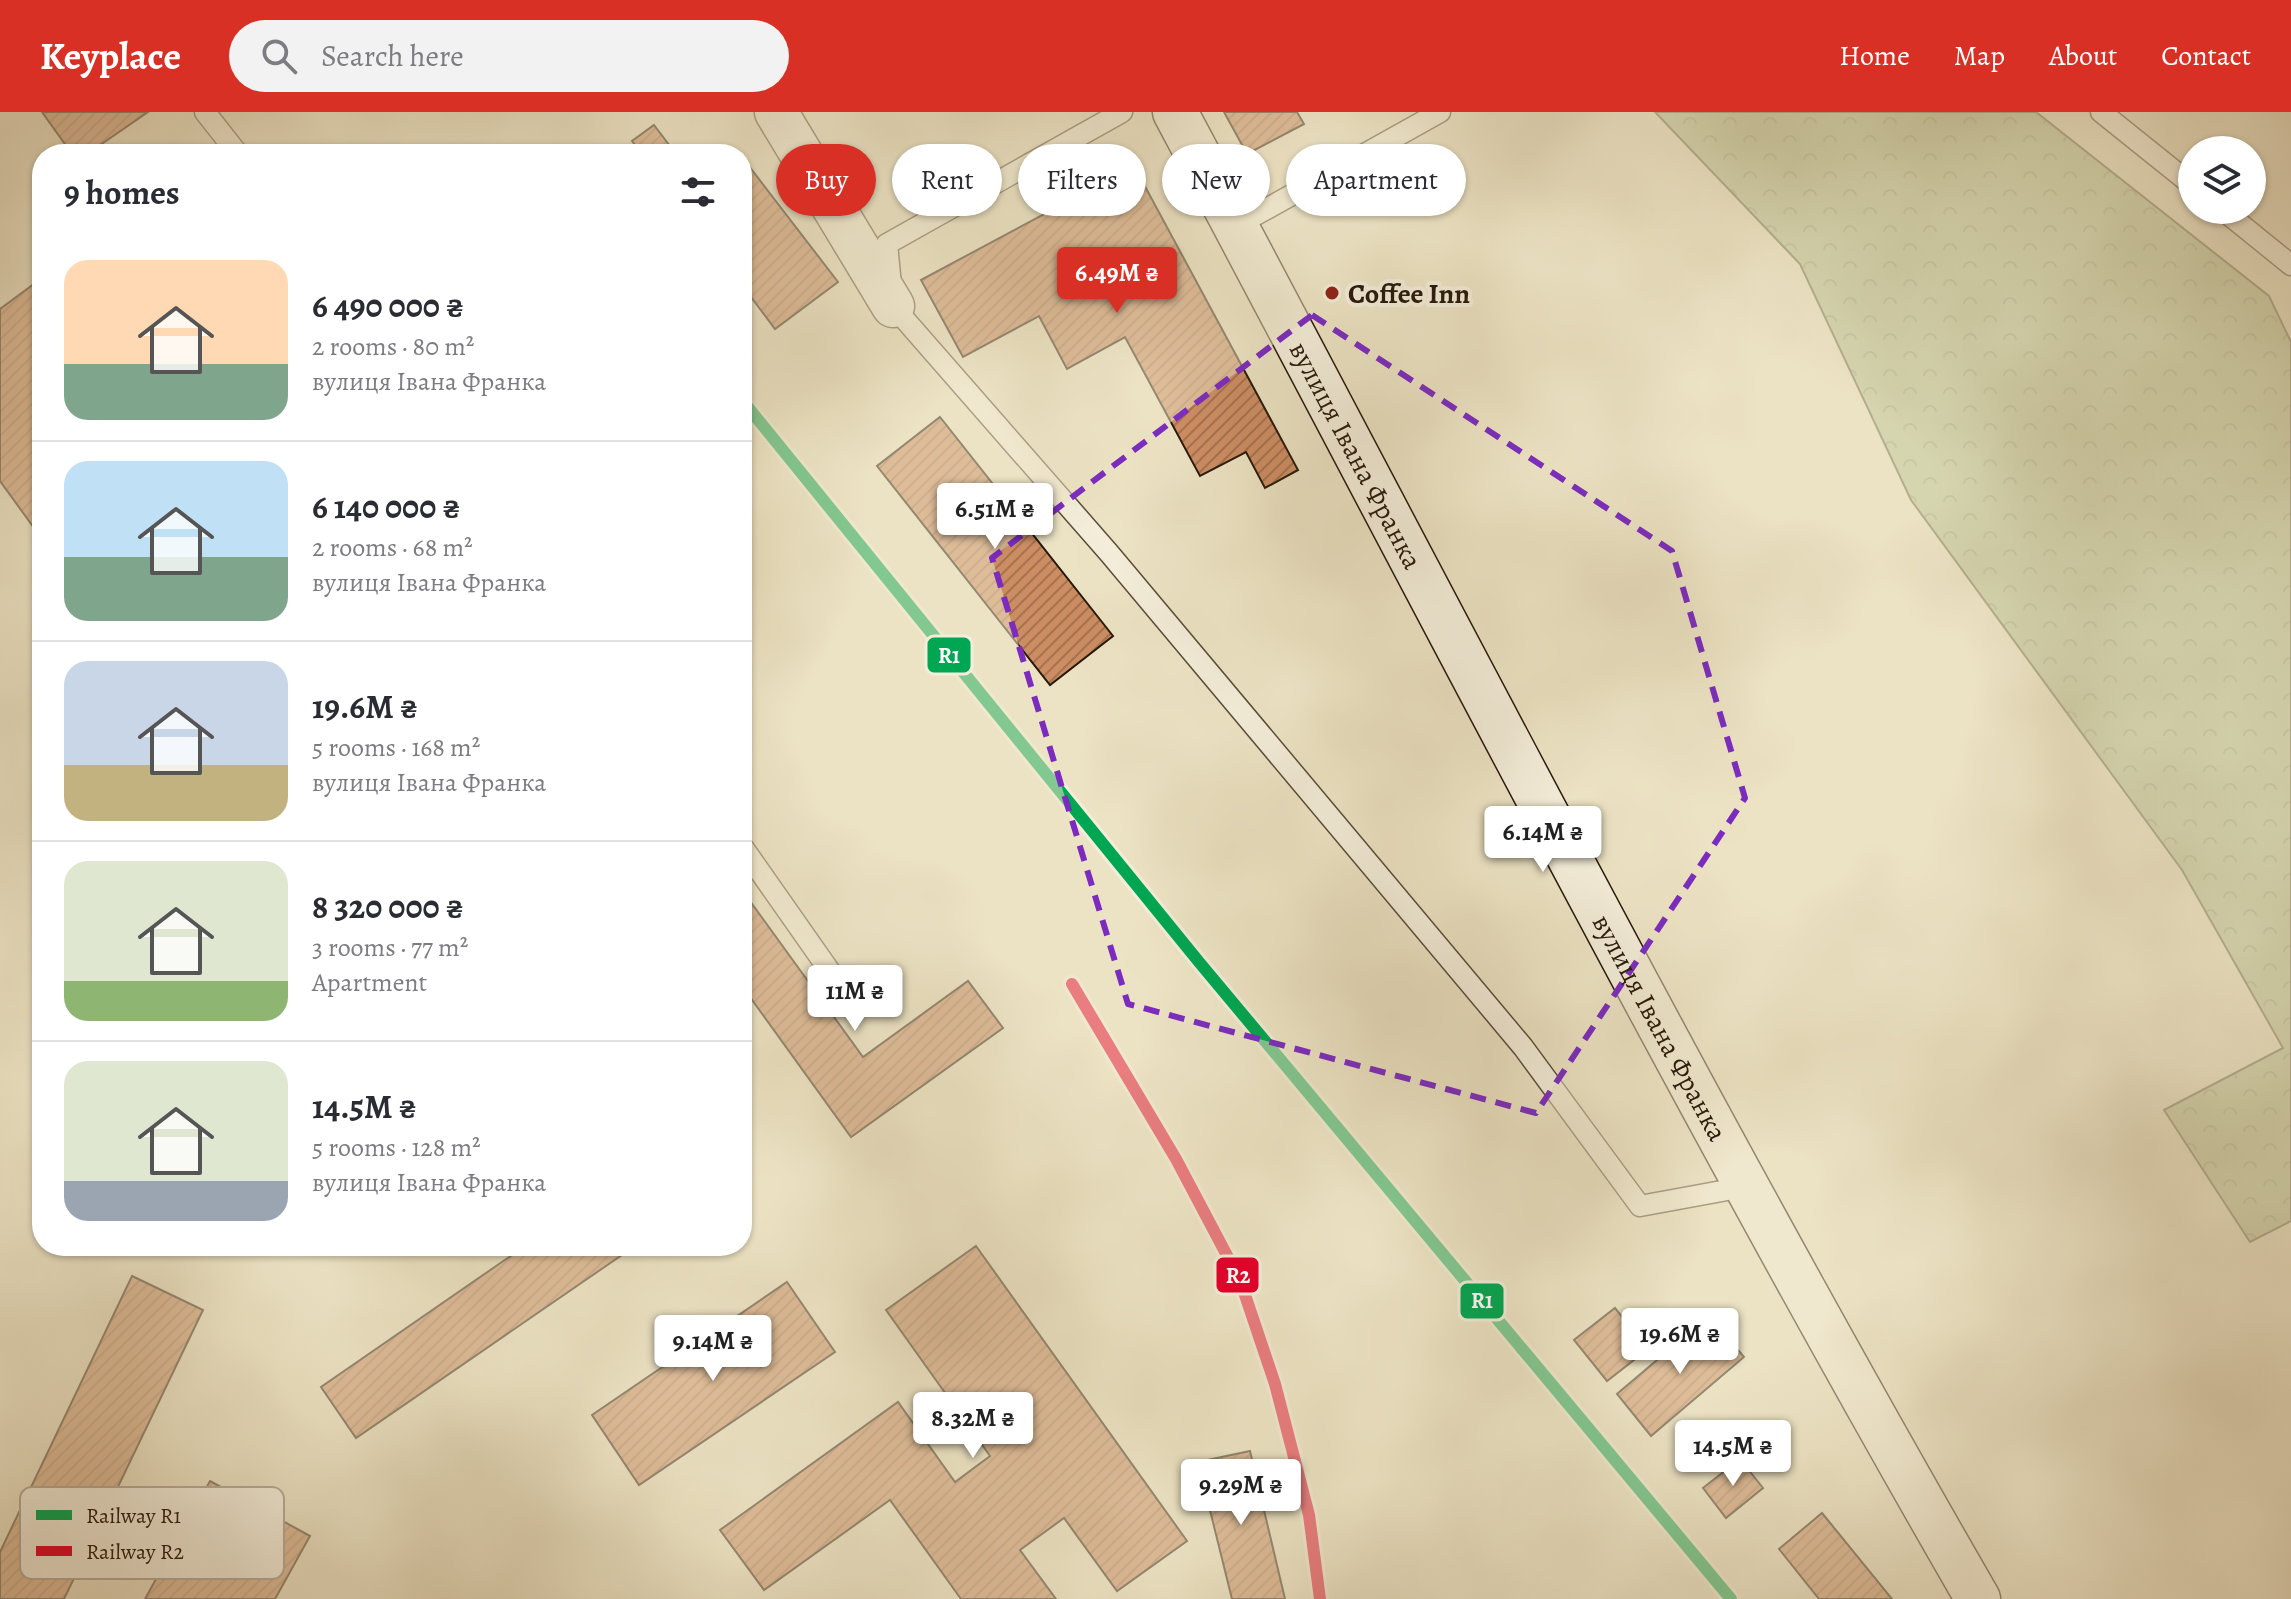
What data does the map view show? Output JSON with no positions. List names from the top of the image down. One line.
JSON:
{"streets":{"main road":["вулиця Івана Франка"]},"places":["Coffee Inn"],"lines":["rail line R1","rail line R2"],"legend":["Railway R1","Railway R2"],"page":{"header":"Keyplace","search":"Search here","nav":["Home","Map","About","Contact"],"chip":["Buy","Rent","Filters","New","Apartment"],"heading":"9 homes","list":[{"name":"6 490 000 ₴","note":"2 rooms · 80 m² · вулиця Івана Франка"},{"name":"6 140 000 ₴","note":"2 rooms · 68 m² · вулиця Івана Франка"},{"name":"19.6M ₴","note":"5 rooms · 168 m² · вулиця Івана Франка"},{"name":"8 320 000 ₴","note":"3 rooms · 77 m² · Apartment"},{"name":"14.5M ₴","note":"5 rooms · 128 m² · вулиця Івана Франка"}],"price":["6.49M ₴","6.51M ₴","6.14M ₴","11M ₴","19.6M ₴","9.14M ₴","8.32M ₴","14.5M ₴","9.29M ₴"]}}
